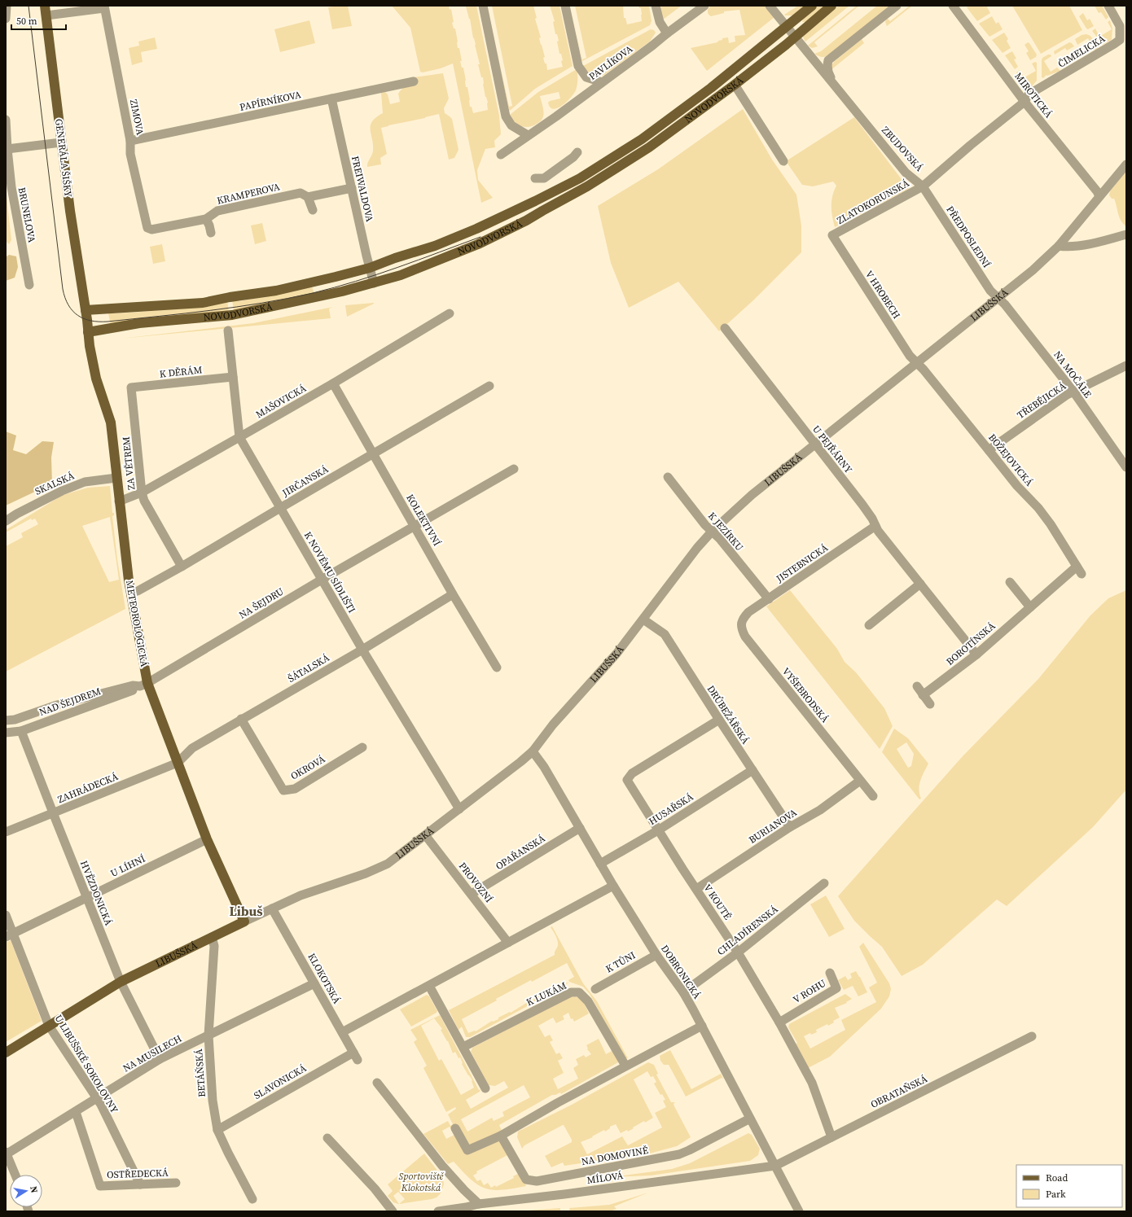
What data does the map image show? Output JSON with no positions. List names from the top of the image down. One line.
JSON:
{"streets":{"main road":["NOVODVORSKÁ","GENERÁLA ŠIŠKY","LIBUŠSKÁ","METEOROLOGICKÁ"],"street":["ČIMELICKÁ","PAVLÍKOVA","MIROTICKÁ","PAPÍRNÍKOVA","ZIMOVA","ZBUDOVSKÁ","FREIWALDOVA","KRAMPEROVA","ZLATOKORUNSKÁ","BRUNELOVA","PŘEDPOSLEDNÍ","V HROBECH","K DĚRÁM","NA MOČÁLE","TŘEBĚJICKÁ","MAŠOVICKÁ","U PEJŘÁRNY","BOŽEJOVICKÁ","ZA VĚTREM","JIRČANSKÁ","SKALSKÁ","KOLEKTIVNÍ","K JEZÍRKU","JISTEBNICKÁ","K NOVÉMU SÍDLIŠTI","NA ŠEJDRU","BOROTÍNSKÁ","ŠÁTALSKÁ","VYŠEBRODSKÁ","NAD ŠEJDREM","DRŮBEŽÁŘSKÁ","OKROVÁ","ZAHRÁDECKÁ","HUSAŘSKÁ","BURIANOVA","OPAŘANSKÁ","U LÍHNÍ","PROVOZNÍ","HVĚZDONICKÁ","V KOUTĚ","CHLADÍRENSKÁ","K TŮNI","DOBRONICKÁ","KLOKOTSKÁ","V ROHU","K LUKÁM","NA MUSILECH","U LIBUŠSKÉ SOKOLOVNY","BETÁŇSKÁ","SLAVONICKÁ","OBRATAŇSKÁ","NA DOMOVINĚ","OSTŘEDECKÁ","MÍLOVÁ"]},"crossings":[["ČIMELICKÁ","MIROTICKÁ"],["ČIMELICKÁ","ZBUDOVSKÁ"],["MIROTICKÁ","ZBUDOVSKÁ"],["MIROTICKÁ","LIBUŠSKÁ"],["NOVODVORSKÁ","ZBUDOVSKÁ"],["NOVODVORSKÁ","GENERÁLA ŠIŠKY"],["NOVODVORSKÁ","FREIWALDOVA"],["NOVODVORSKÁ","METEOROLOGICKÁ"],["PAPÍRNÍKOVA","ZIMOVA"],["PAPÍRNÍKOVA","FREIWALDOVA"],["ZIMOVA","KRAMPEROVA"],["ZBUDOVSKÁ","ZLATOKORUNSKÁ"],["ZBUDOVSKÁ","PŘEDPOSLEDNÍ"],["GENERÁLA ŠIŠKY","METEOROLOGICKÁ"],["FREIWALDOVA","KRAMPEROVA"],["ZLATOKORUNSKÁ","PŘEDPOSLEDNÍ"],["ZLATOKORUNSKÁ","V HROBECH"],["PŘEDPOSLEDNÍ","LIBUŠSKÁ"],["PŘEDPOSLEDNÍ","NA MOČÁLE"],["V HROBECH","LIBUŠSKÁ"],["V HROBECH","BOŽEJOVICKÁ"],["LIBUŠSKÁ","NA MOČÁLE"],["LIBUŠSKÁ","U PEJŘÁRNY"],["LIBUŠSKÁ","BOŽEJOVICKÁ"],["LIBUŠSKÁ","K JEZÍRKU"],["LIBUŠSKÁ","K NOVÉMU SÍDLIŠTI"],["LIBUŠSKÁ","METEOROLOGICKÁ"],["LIBUŠSKÁ","DRŮBEŽÁŘSKÁ"],["LIBUŠSKÁ","PROVOZNÍ"],["LIBUŠSKÁ","HVĚZDONICKÁ"],["LIBUŠSKÁ","DOBRONICKÁ"],["LIBUŠSKÁ","KLOKOTSKÁ"],["LIBUŠSKÁ","U LIBUŠSKÉ SOKOLOVNY"],["LIBUŠSKÁ","BETÁŇSKÁ"],["K DĚRÁM","ZA VĚTREM"],["K DĚRÁM","K NOVÉMU SÍDLIŠTI"],["NA MOČÁLE","TŘEBĚJICKÁ"],["TŘEBĚJICKÁ","BOŽEJOVICKÁ"],["MAŠOVICKÁ","ZA VĚTREM"],["MAŠOVICKÁ","KOLEKTIVNÍ"],["MAŠOVICKÁ","K NOVÉMU SÍDLIŠTI"],["MAŠOVICKÁ","METEOROLOGICKÁ"],["U PEJŘÁRNY","JISTEBNICKÁ"],["U PEJŘÁRNY","BOROTÍNSKÁ"],["BOŽEJOVICKÁ","BOROTÍNSKÁ"],["ZA VĚTREM","JIRČANSKÁ"],["JIRČANSKÁ","KOLEKTIVNÍ"],["JIRČANSKÁ","K NOVÉMU SÍDLIŠTI"],["JIRČANSKÁ","METEOROLOGICKÁ"],["SKALSKÁ","METEOROLOGICKÁ"],["KOLEKTIVNÍ","NA ŠEJDRU"],["KOLEKTIVNÍ","ŠÁTALSKÁ"],["K JEZÍRKU","JISTEBNICKÁ"],["JISTEBNICKÁ","VYŠEBRODSKÁ"],["K NOVÉMU SÍDLIŠTI","NA ŠEJDRU"],["K NOVÉMU SÍDLIŠTI","ŠÁTALSKÁ"],["NA ŠEJDRU","METEOROLOGICKÁ"],["NA ŠEJDRU","NAD ŠEJDREM"],["METEOROLOGICKÁ","ŠÁTALSKÁ"],["METEOROLOGICKÁ","NAD ŠEJDREM"],["METEOROLOGICKÁ","ZAHRÁDECKÁ"],["METEOROLOGICKÁ","U LÍHNÍ"],["ŠÁTALSKÁ","OKROVÁ"],["ŠÁTALSKÁ","ZAHRÁDECKÁ"],["VYŠEBRODSKÁ","BURIANOVA"],["NAD ŠEJDREM","HVĚZDONICKÁ"],["DRŮBEŽÁŘSKÁ","HUSAŘSKÁ"],["DRŮBEŽÁŘSKÁ","BURIANOVA"],["DRŮBEŽÁŘSKÁ","V KOUTĚ"],["ZAHRÁDECKÁ","HVĚZDONICKÁ"],["HUSAŘSKÁ","V KOUTĚ"],["HUSAŘSKÁ","DOBRONICKÁ"],["BURIANOVA","V KOUTĚ"],["OPAŘANSKÁ","PROVOZNÍ"],["OPAŘANSKÁ","DOBRONICKÁ"],["U LÍHNÍ","HVĚZDONICKÁ"],["U LÍHNÍ","U LIBUŠSKÉ SOKOLOVNY"],["HVĚZDONICKÁ","NA MUSILECH"],["V KOUTĚ","CHLADÍRENSKÁ"],["V KOUTĚ","V ROHU"],["V KOUTĚ","OBRATAŇSKÁ"],["CHLADÍRENSKÁ","DOBRONICKÁ"],["K TŮNI","DOBRONICKÁ"],["DOBRONICKÁ","OBRATAŇSKÁ"],["DOBRONICKÁ","NA DOMOVINĚ"],["DOBRONICKÁ","MÍLOVÁ"],["KLOKOTSKÁ","NA MUSILECH"],["KLOKOTSKÁ","SLAVONICKÁ"],["NA MUSILECH","U LIBUŠSKÉ SOKOLOVNY"],["NA MUSILECH","BETÁŇSKÁ"],["NA MUSILECH","OSTŘEDECKÁ"],["U LIBUŠSKÉ SOKOLOVNY","OSTŘEDECKÁ"],["BETÁŇSKÁ","SLAVONICKÁ"],["OBRATAŇSKÁ","MÍLOVÁ"]],"districts":["Libuš"],"parks":["Sportoviště Klokotská"],"legend":["Road","Park"],"scale_bar":"50 m","north":"right"}
